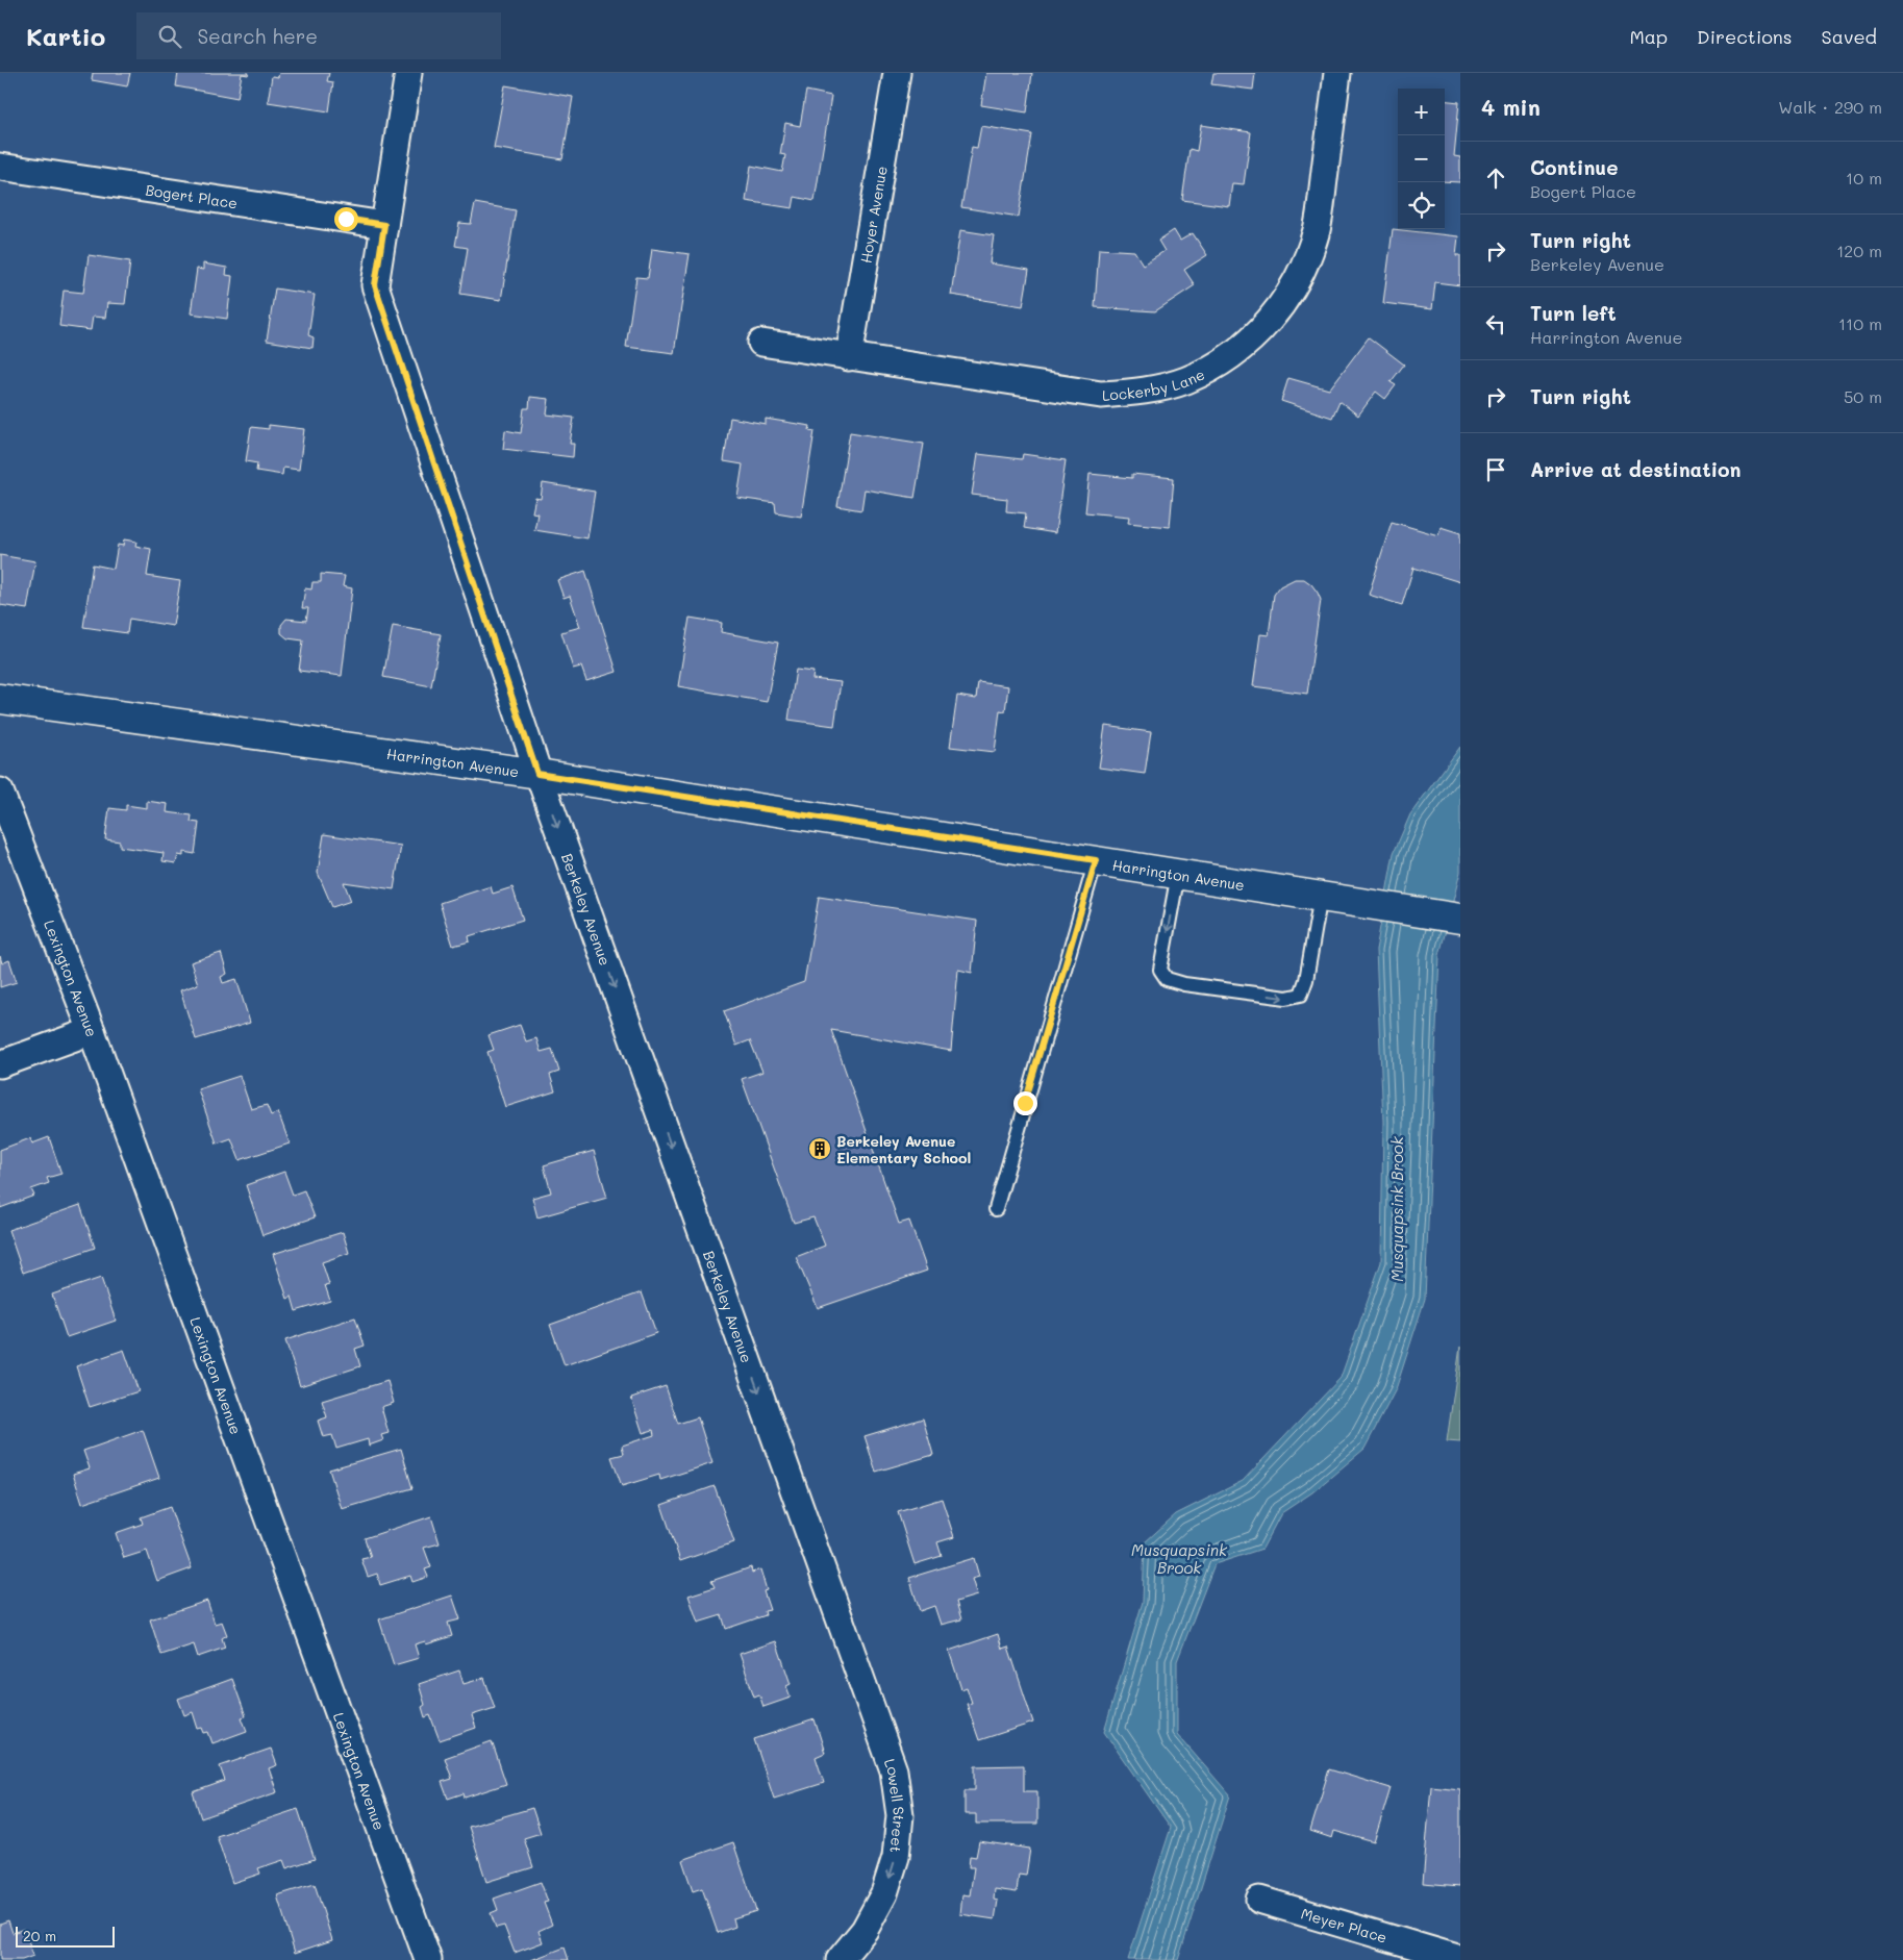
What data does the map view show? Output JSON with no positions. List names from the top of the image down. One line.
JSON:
{"streets":{"street":["Bogert Place","Hoyer Avenue","Lockerby Lane","Harrington Avenue","Berkeley Avenue","Lexington Avenue","Lowell Street","Meyer Place"]},"crossings":[["Bogert Place","Berkeley Avenue"],["Hoyer Avenue","Lockerby Lane"],["Harrington Avenue","Berkeley Avenue"],["Berkeley Avenue","Lowell Street"]],"one_way":["Berkeley Avenue","Lowell Street"],"water":["Musquapsink Brook"],"places":{"building":["Berkeley Avenue Elementary School"]},"scale_bar":"20 m","page":{"header":"Kartio","search":"Search here","nav":["Map","Directions","Saved"],"heading":["4 min","Walk · 290 m"],"map_buttons":["+","−"],"list":[["Continue","Bogert Place","10 m"],["Turn right","Berkeley Avenue","120 m"],["Turn left","Harrington Avenue","110 m"],["Turn right","50 m"],"Arrive at destination"],"scale":"20 m"}}
